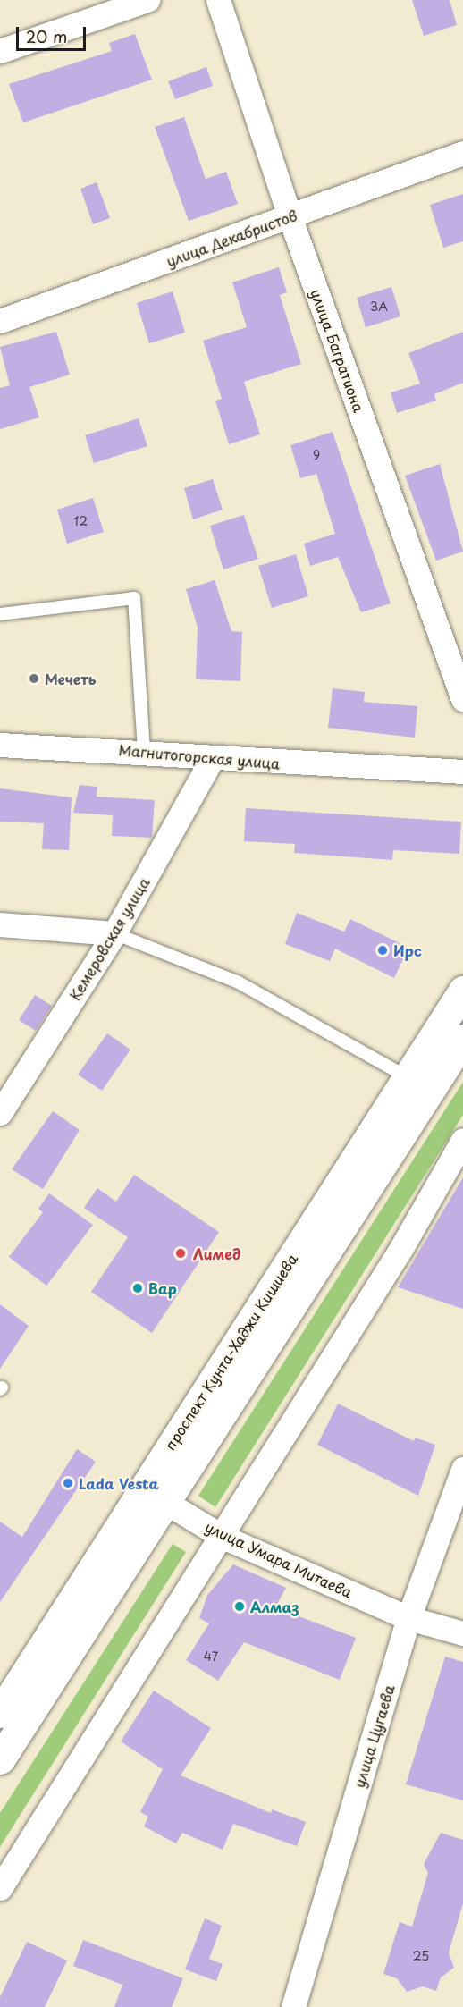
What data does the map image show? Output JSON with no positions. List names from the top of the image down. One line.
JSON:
{"streets":{"main road":["проспект Кунта-Хаджи Кишиева"],"street":["улица Декабристов","улица Багратиона","Магнитогорская улица","Кемеровская улица","улица Умара Митаева","улица Цугаева"]},"crossings":[["улица Декабристов","улица Багратиона"],["Магнитогорская улица","Кемеровская улица"],["проспект Кунта-Хаджи Кишиева","улица Умара Митаева"],["улица Умара Митаева","улица Цугаева"]],"places":["Мечеть","Ирс","Лимед","Вар","Lada Vesta","Алмаз"],"house_numbers":["3А","9","12","47","25"],"scale_bar":"20 m"}
